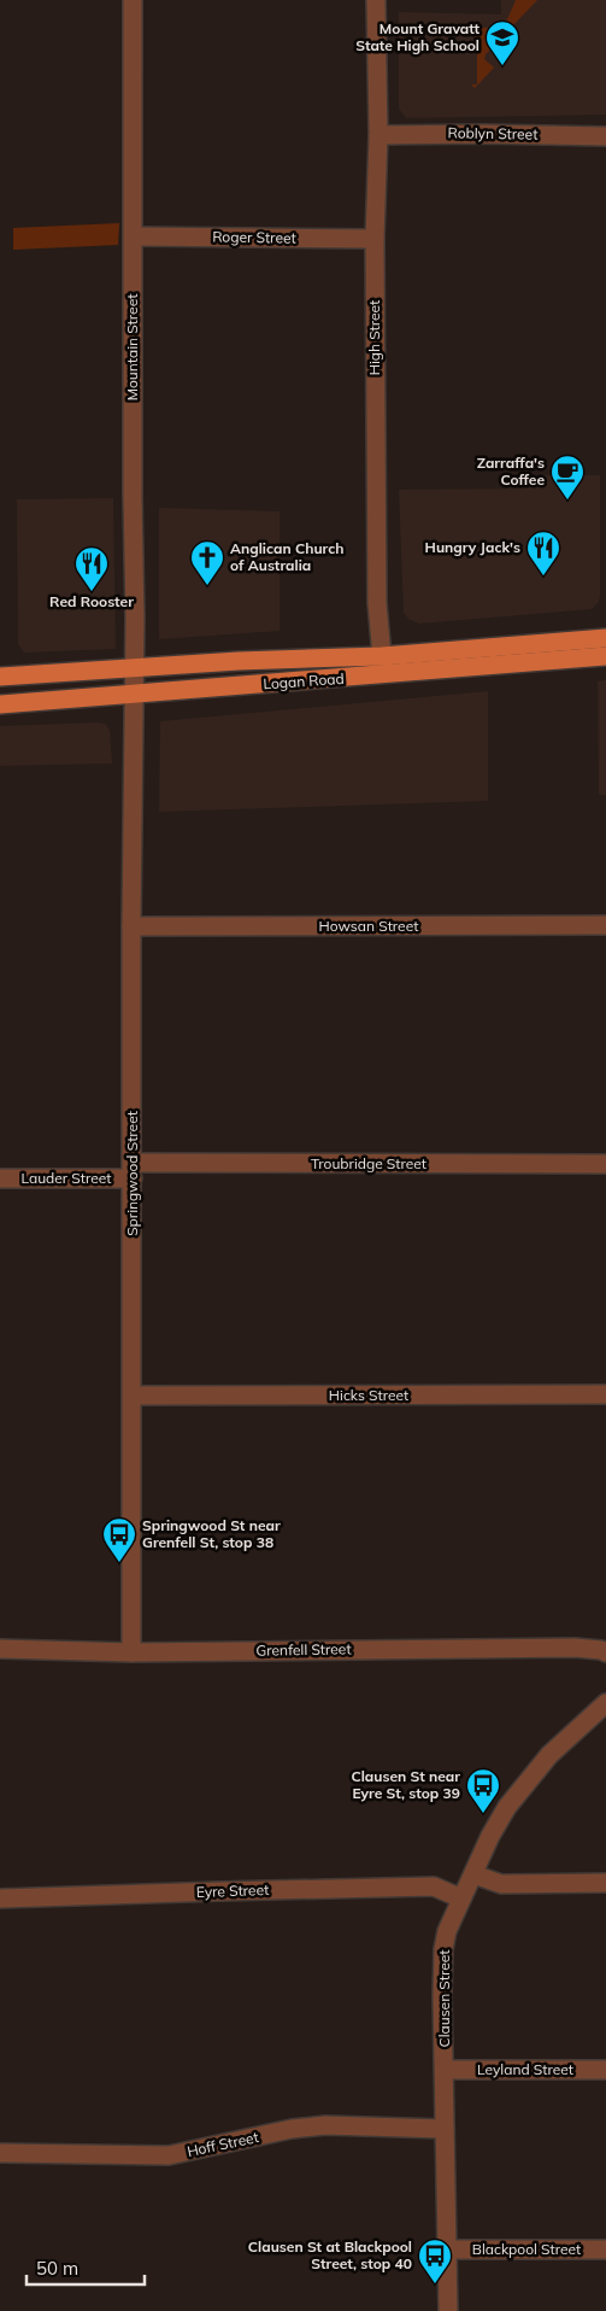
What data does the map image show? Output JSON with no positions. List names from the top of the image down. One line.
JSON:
{"streets":{"main road":["Logan Road"],"street":["Roblyn Street","Roger Street","High Street","Mountain Street","Howsan Street","Troubridge Street","Springwood Street","Lauder Street","Hicks Street","Grenfell Street","Eyre Street","Clausen Street","Leyland Street","Hoff Street","Blackpool Street"]},"crossings":[["Roblyn Street","High Street"],["Roger Street","High Street"],["Roger Street","Mountain Street"],["High Street","Logan Road"],["Mountain Street","Logan Road"],["Mountain Street","Springwood Street"],["Logan Road","Springwood Street"],["Howsan Street","Springwood Street"],["Troubridge Street","Springwood Street"],["Troubridge Street","Lauder Street"],["Springwood Street","Lauder Street"],["Springwood Street","Hicks Street"],["Springwood Street","Grenfell Street"],["Eyre Street","Clausen Street"],["Clausen Street","Leyland Street"],["Clausen Street","Hoff Street"],["Clausen Street","Blackpool Street"]],"places":{"school or university":["Mount Gravatt State High School"],"cafe":["Zarraffa's Coffee"],"restaurant":["Hungry Jack's","Red Rooster"],"church":["Anglican Church of Australia"],"bus stop":["Springwood St near Grenfell St, stop 38","Clausen St near Eyre St, stop 39","Clausen St at Blackpool Street, stop 40"]},"scale_bar":"50 m"}
